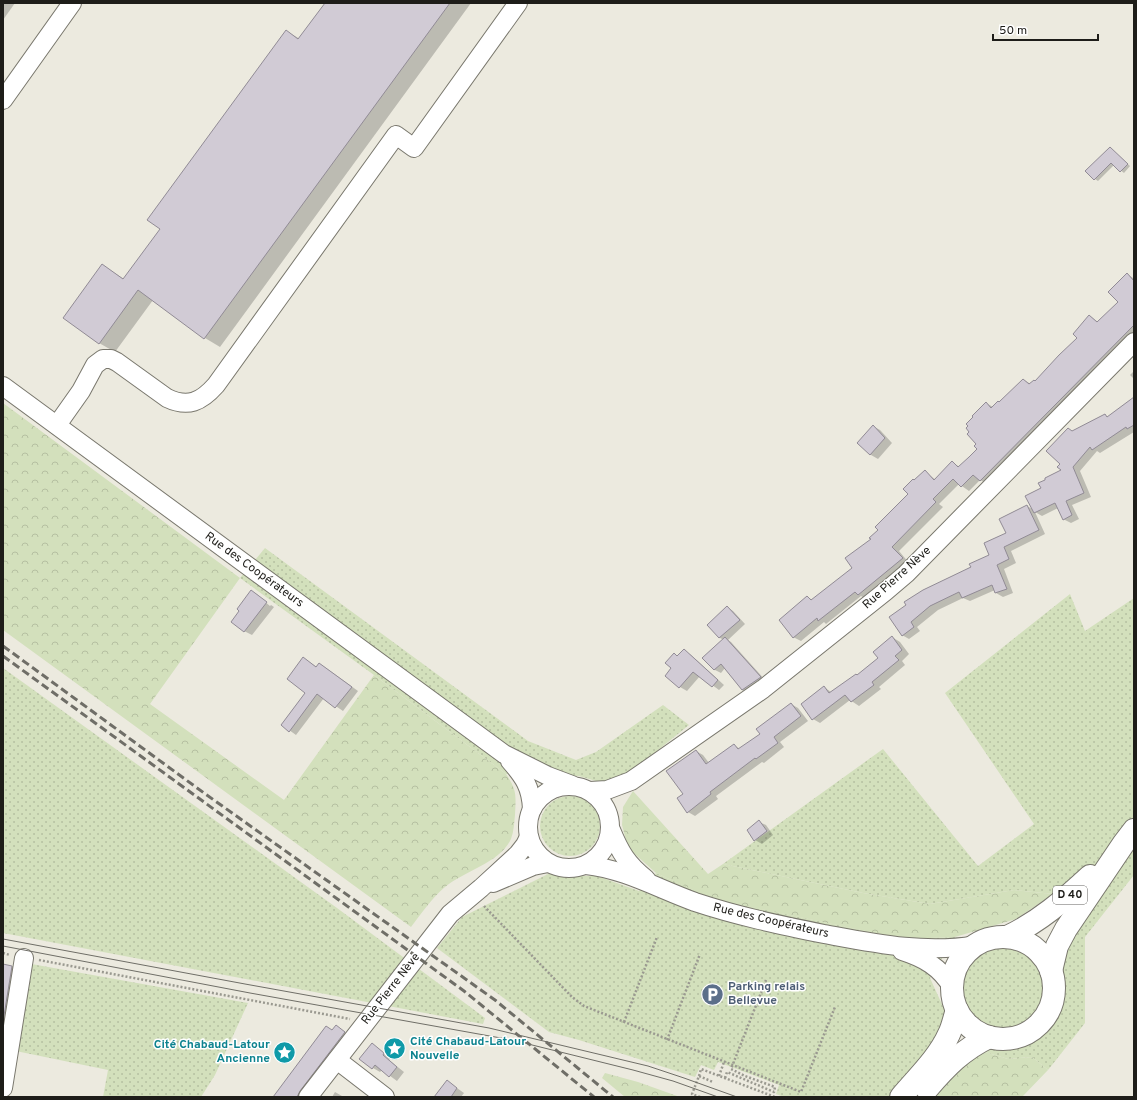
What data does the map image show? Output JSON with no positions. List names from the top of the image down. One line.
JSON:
{"streets":{"main road":["D 40"],"street":["Rue des Coopérateurs","Rue Pierre Nève"]},"crossings":[["Rue des Coopérateurs","Rue Pierre Nève"],["Rue des Coopérateurs","D 40"]],"places":{"parking":["Parking relais Bellevue"],"place":["Cité Chabaud-Latour Nouvelle","Cité Chabaud-Latour Ancienne"]},"scale_bar":"50 m"}
